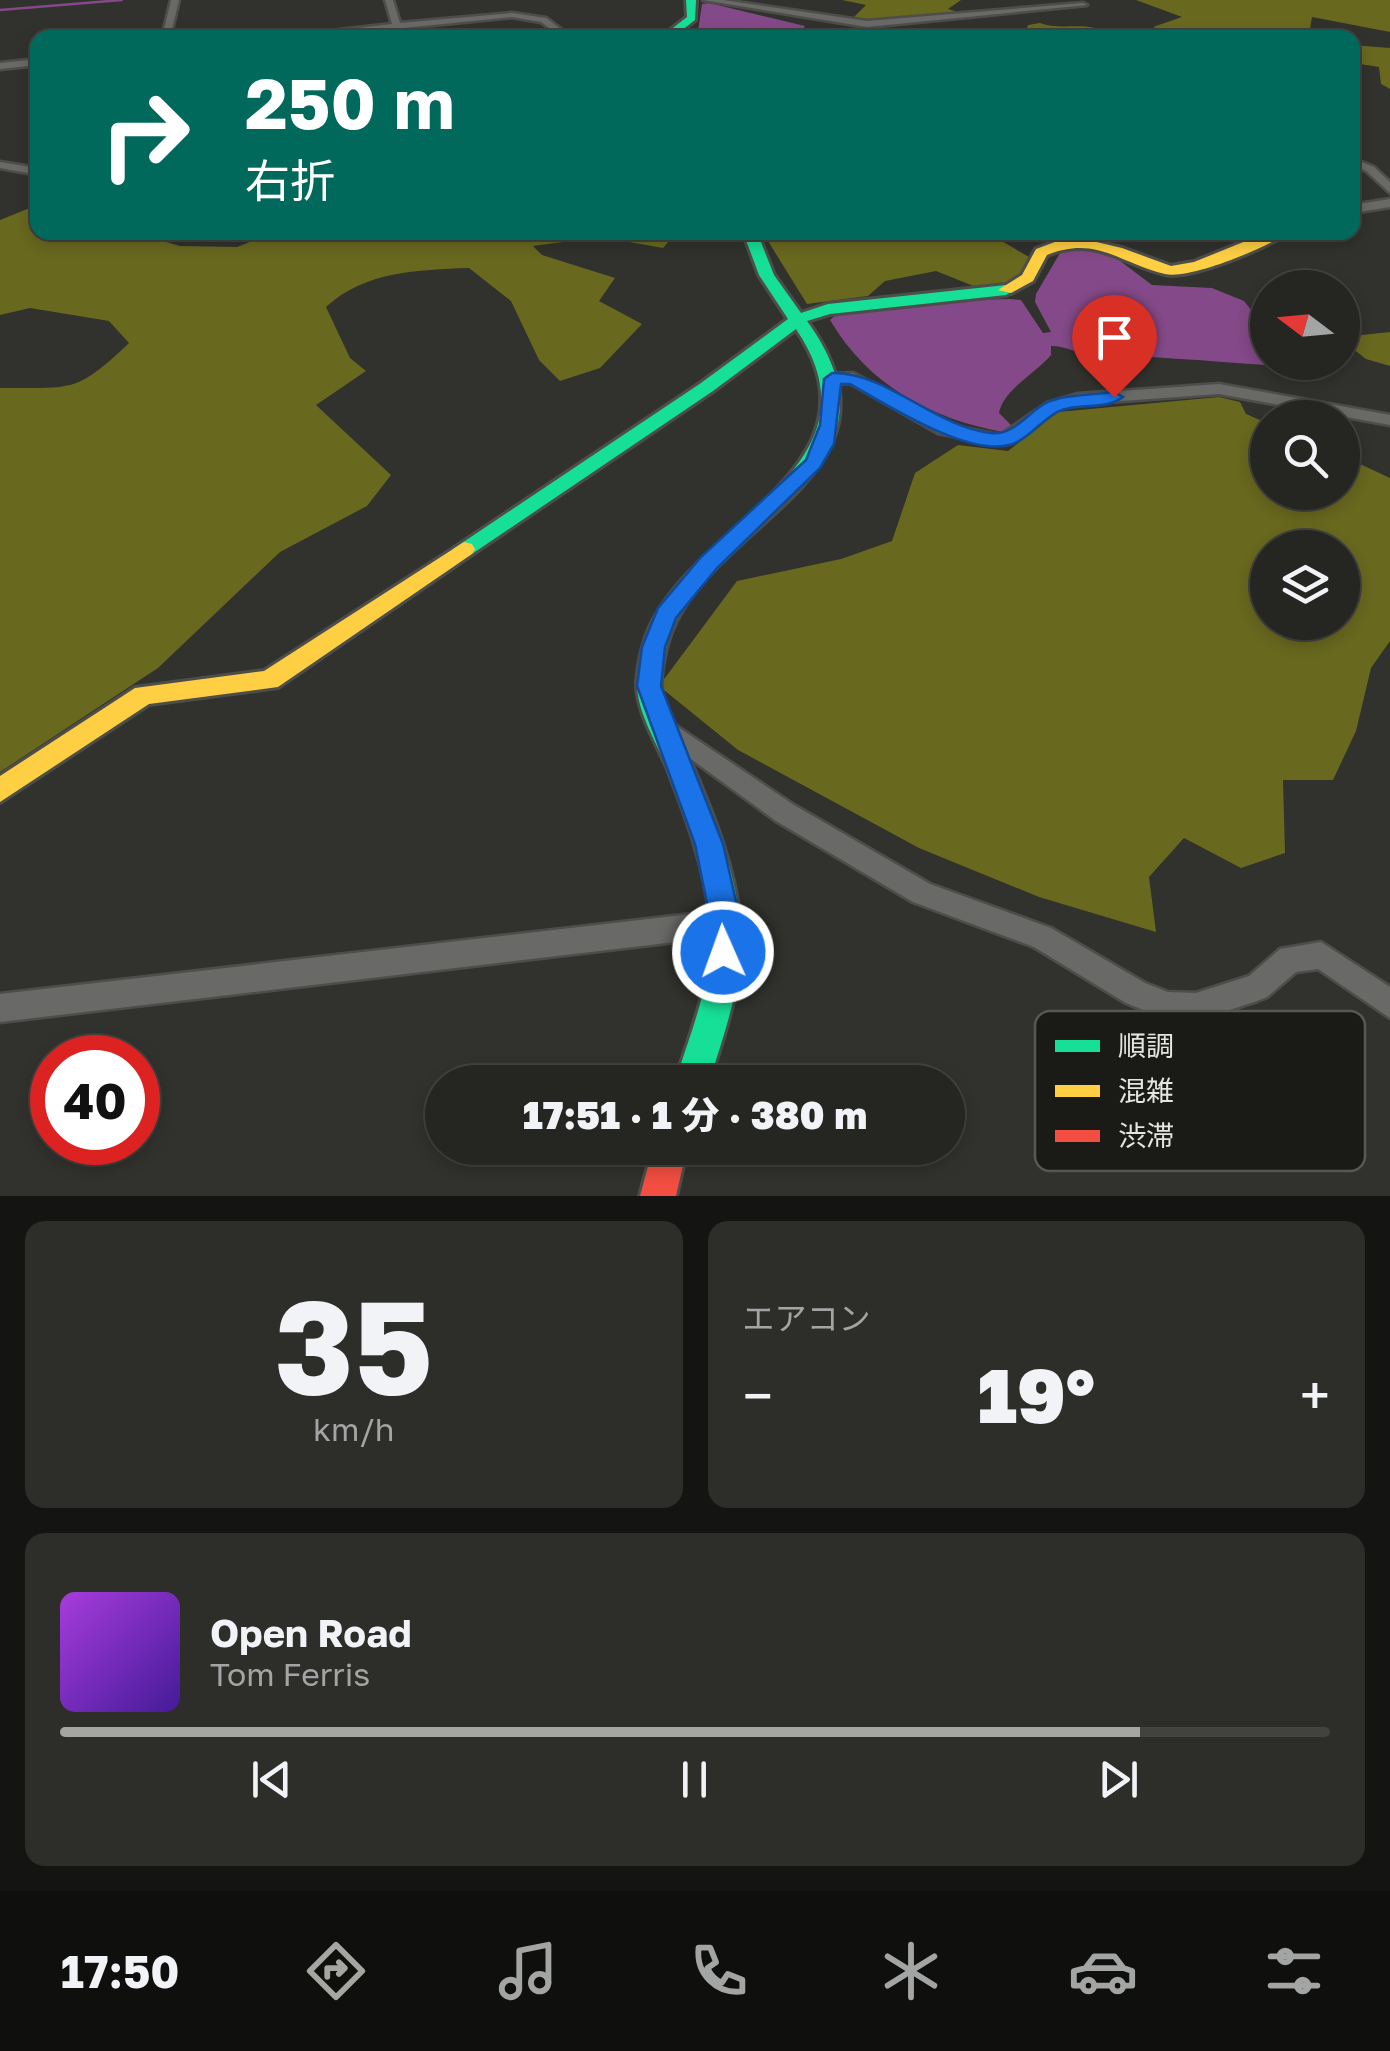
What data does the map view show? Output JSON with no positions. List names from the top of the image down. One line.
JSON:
{"legend":["順調","混雑","渋滞"],"north":"left","page":{"turn":["250 m","右折"],"limit":"40","trip":"17:51 · 1 分 · 380 m","tile":[["35","km/h"],"エアコン"],"heat":["−","19°","+"],"song":["Open Road","Tom Ferris"],"tabs":"17:50"}}
